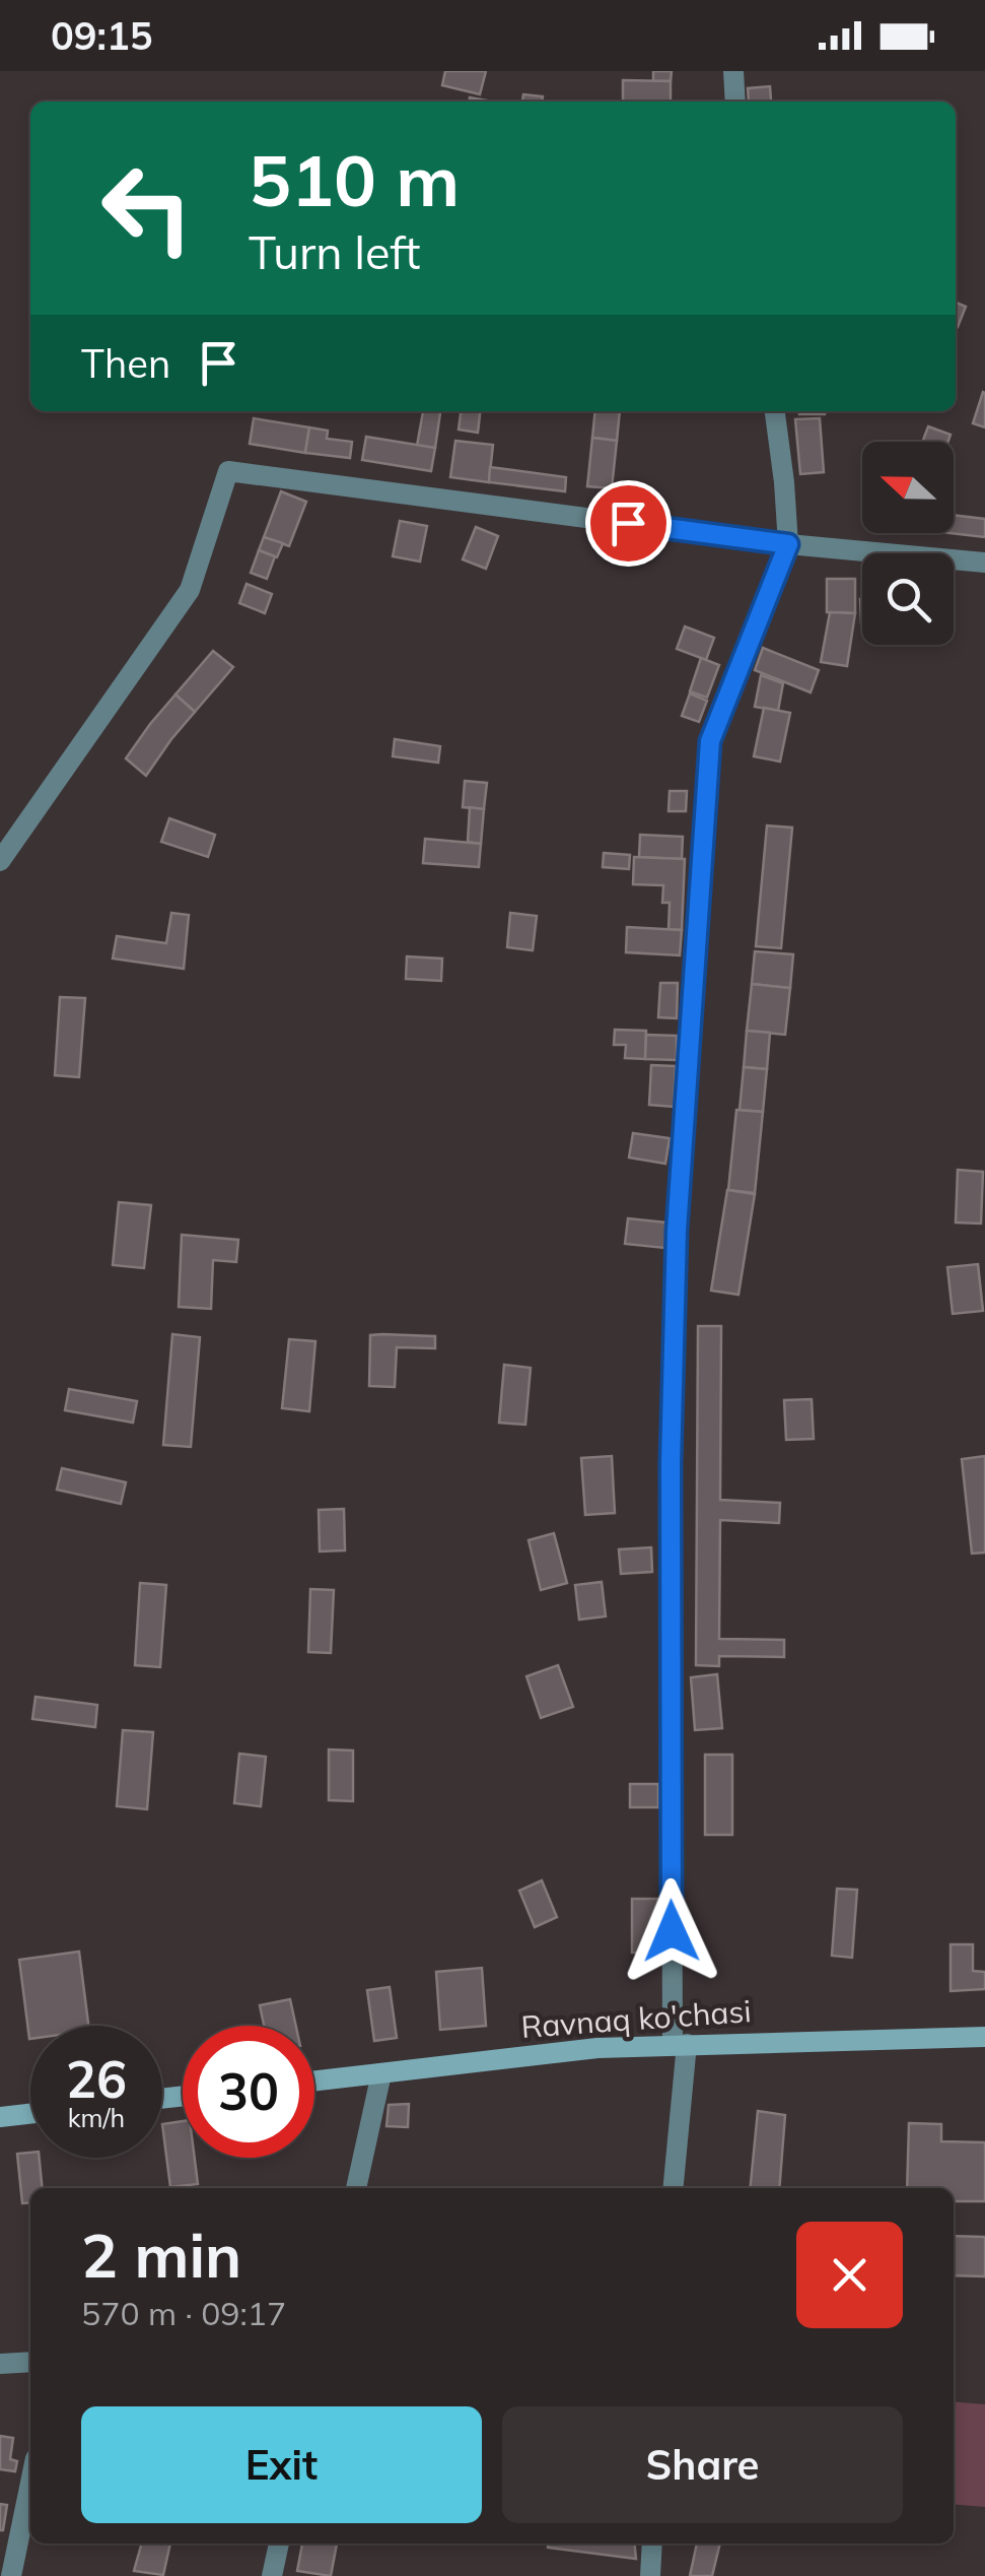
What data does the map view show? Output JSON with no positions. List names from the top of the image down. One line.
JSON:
{"streets":{"street":["Ravnaq ko'chasi"]},"north":"left","page":{"status":"09:15","turn":["510 m","Turn left"],"then":"Then","speed":"26 km/h","limit":"30","heading":["2 min","570 m · 09:17"],"buttons":["Exit","Share"]}}
